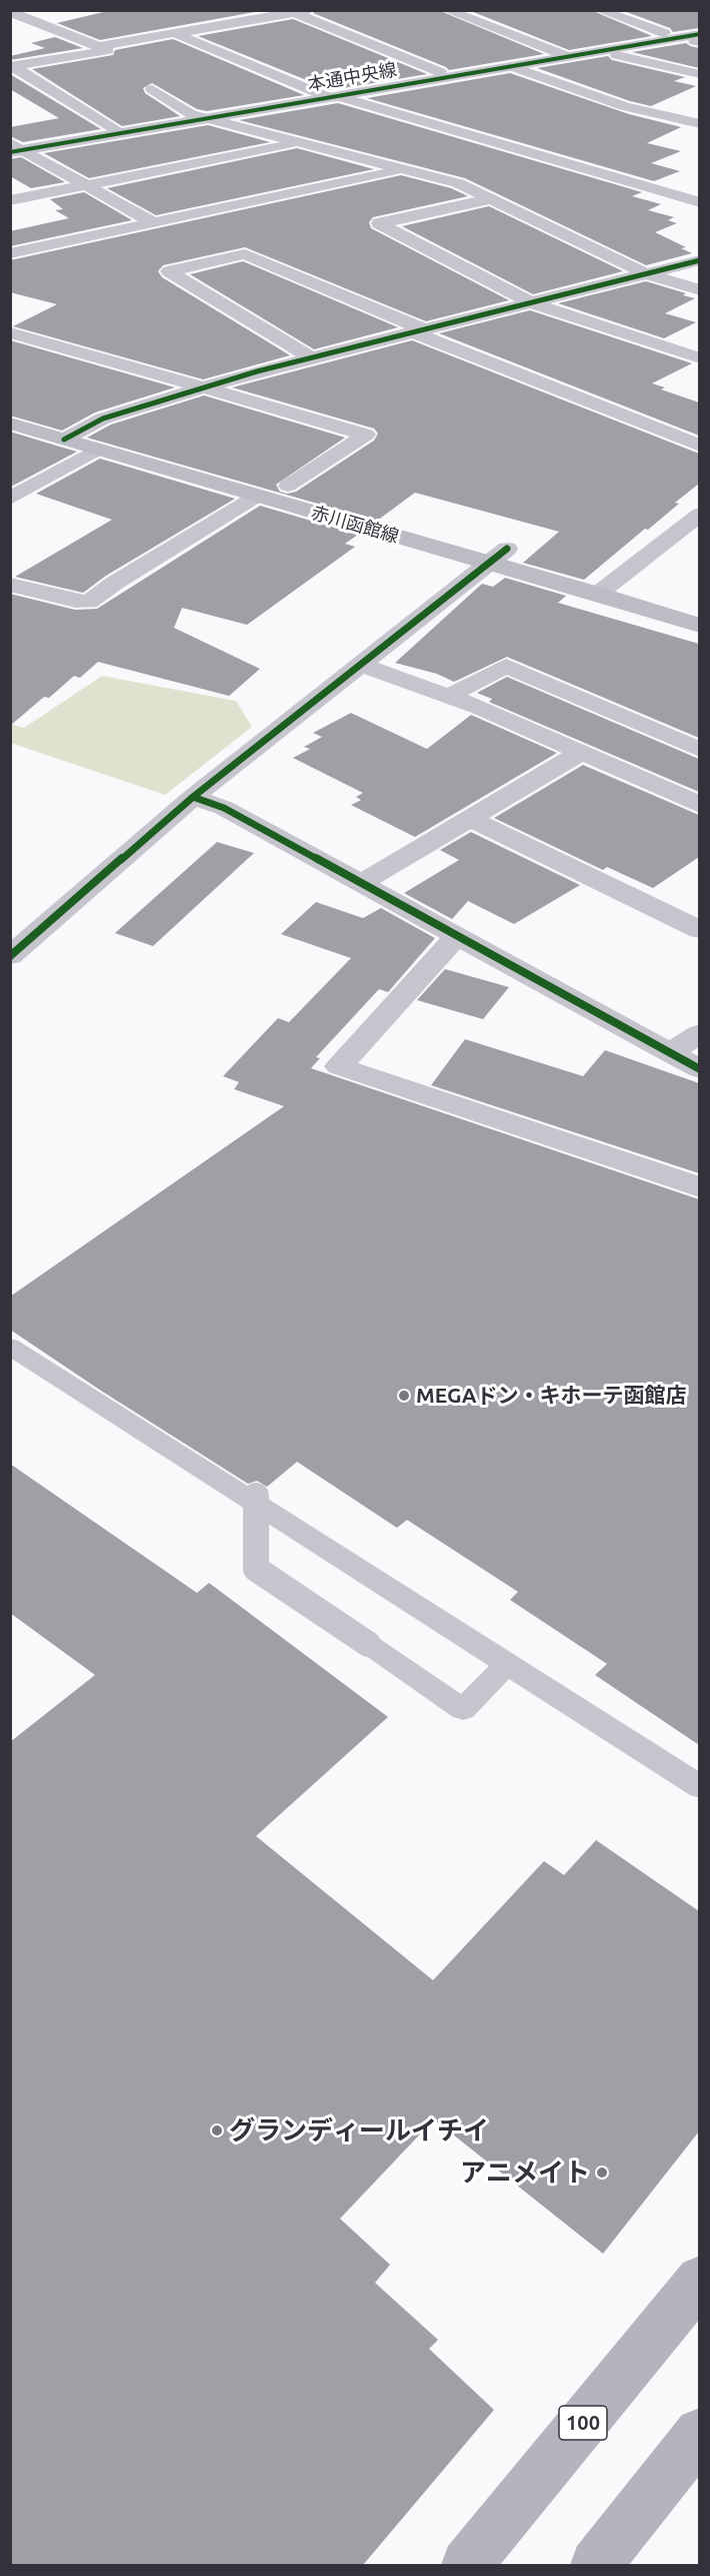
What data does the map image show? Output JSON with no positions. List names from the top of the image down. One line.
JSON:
{"streets":{"main road":["赤川函館線","100"],"street":["本通中央線"]},"places":["MEGAドン・キホーテ函館店","グランディールイチイ","アニメイト"]}
